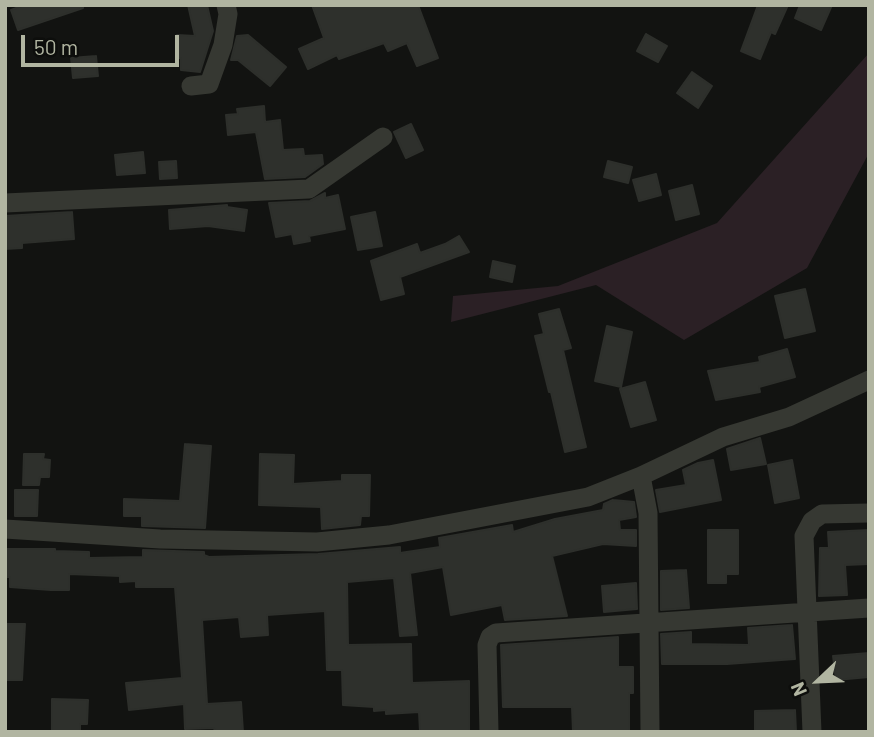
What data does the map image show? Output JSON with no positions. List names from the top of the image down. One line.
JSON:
{"scale_bar":"50 m","north":"bottom left"}
